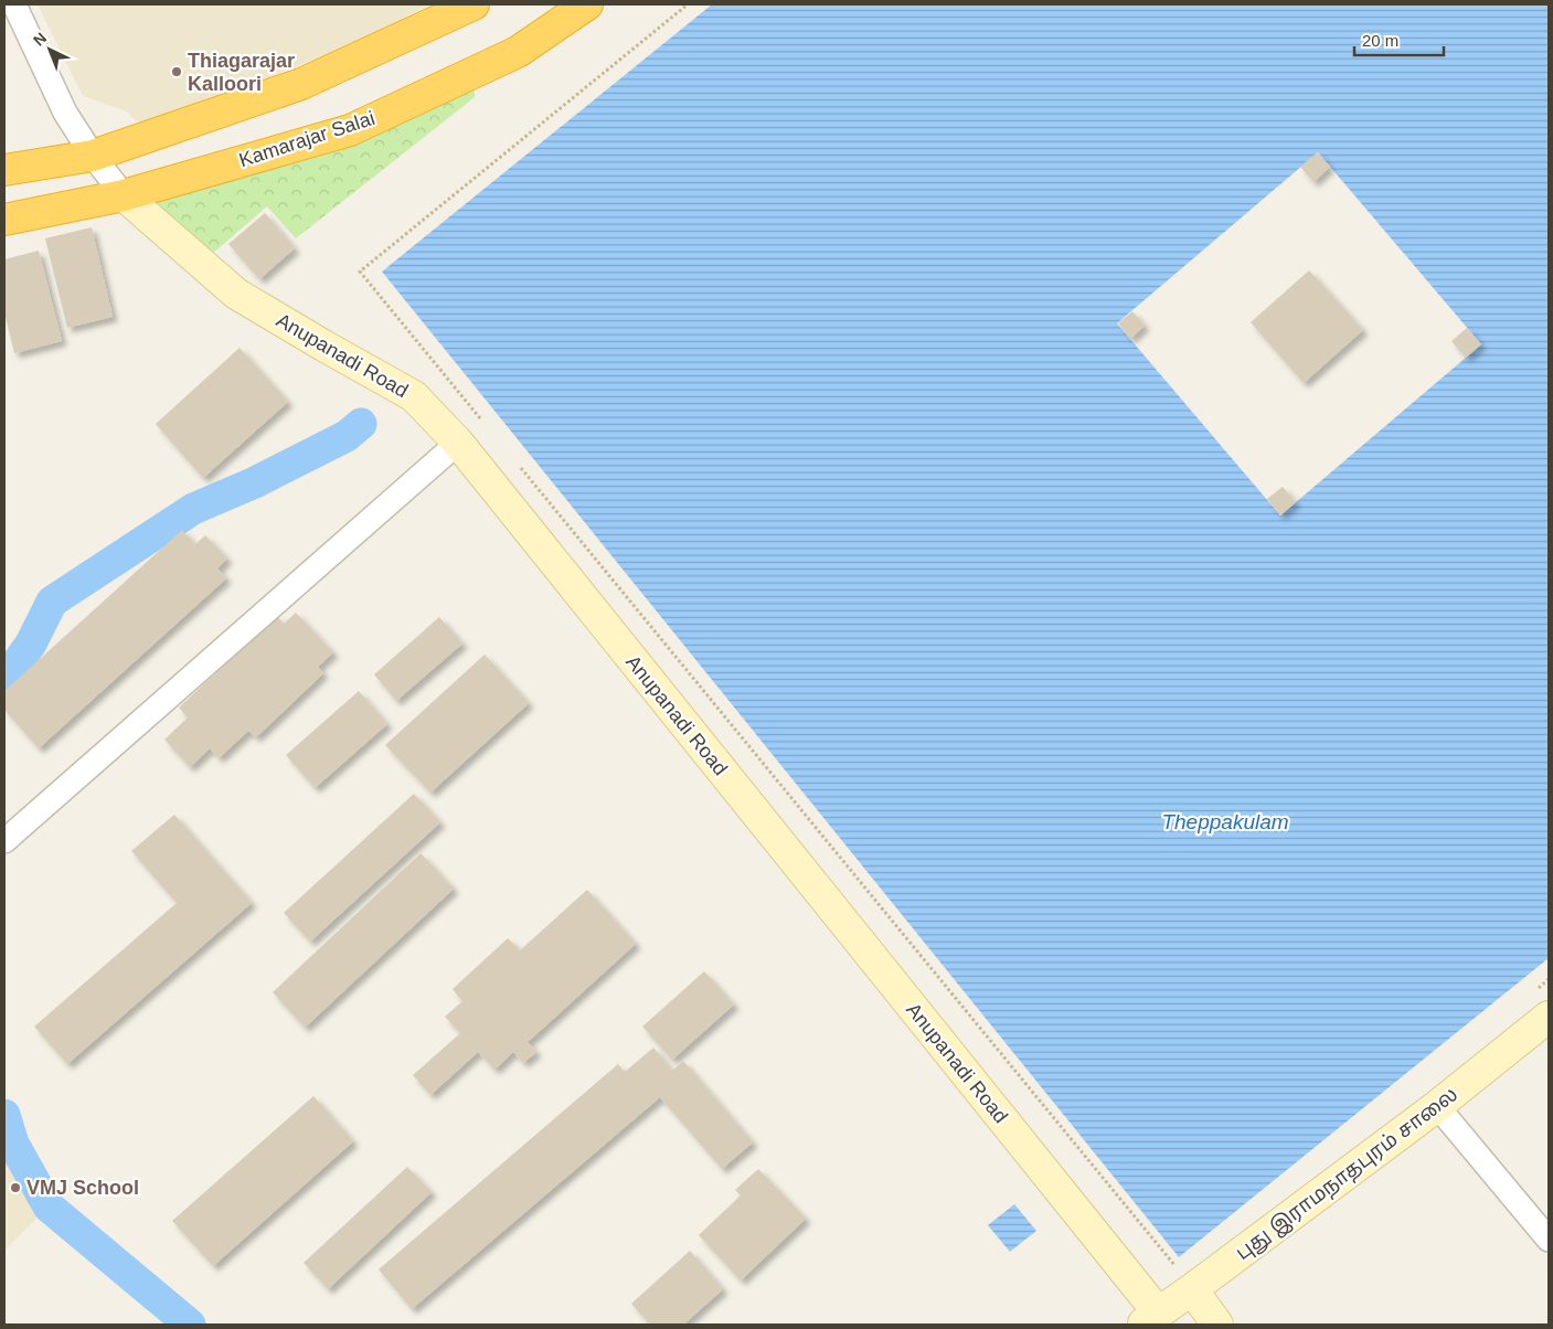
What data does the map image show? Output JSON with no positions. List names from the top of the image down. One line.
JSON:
{"streets":{"highway":["Kamarajar Salai"],"street":["Anupanadi Road","புது இராமநாதபுரம் சாலை"]},"crossings":[["Kamarajar Salai","Anupanadi Road"],["Anupanadi Road","புது இராமநாதபுரம் சாலை"]],"water":["Theppakulam"],"places":["Thiagarajar Kalloori","VMJ School"],"scale_bar":"20 m","north":"top left"}
